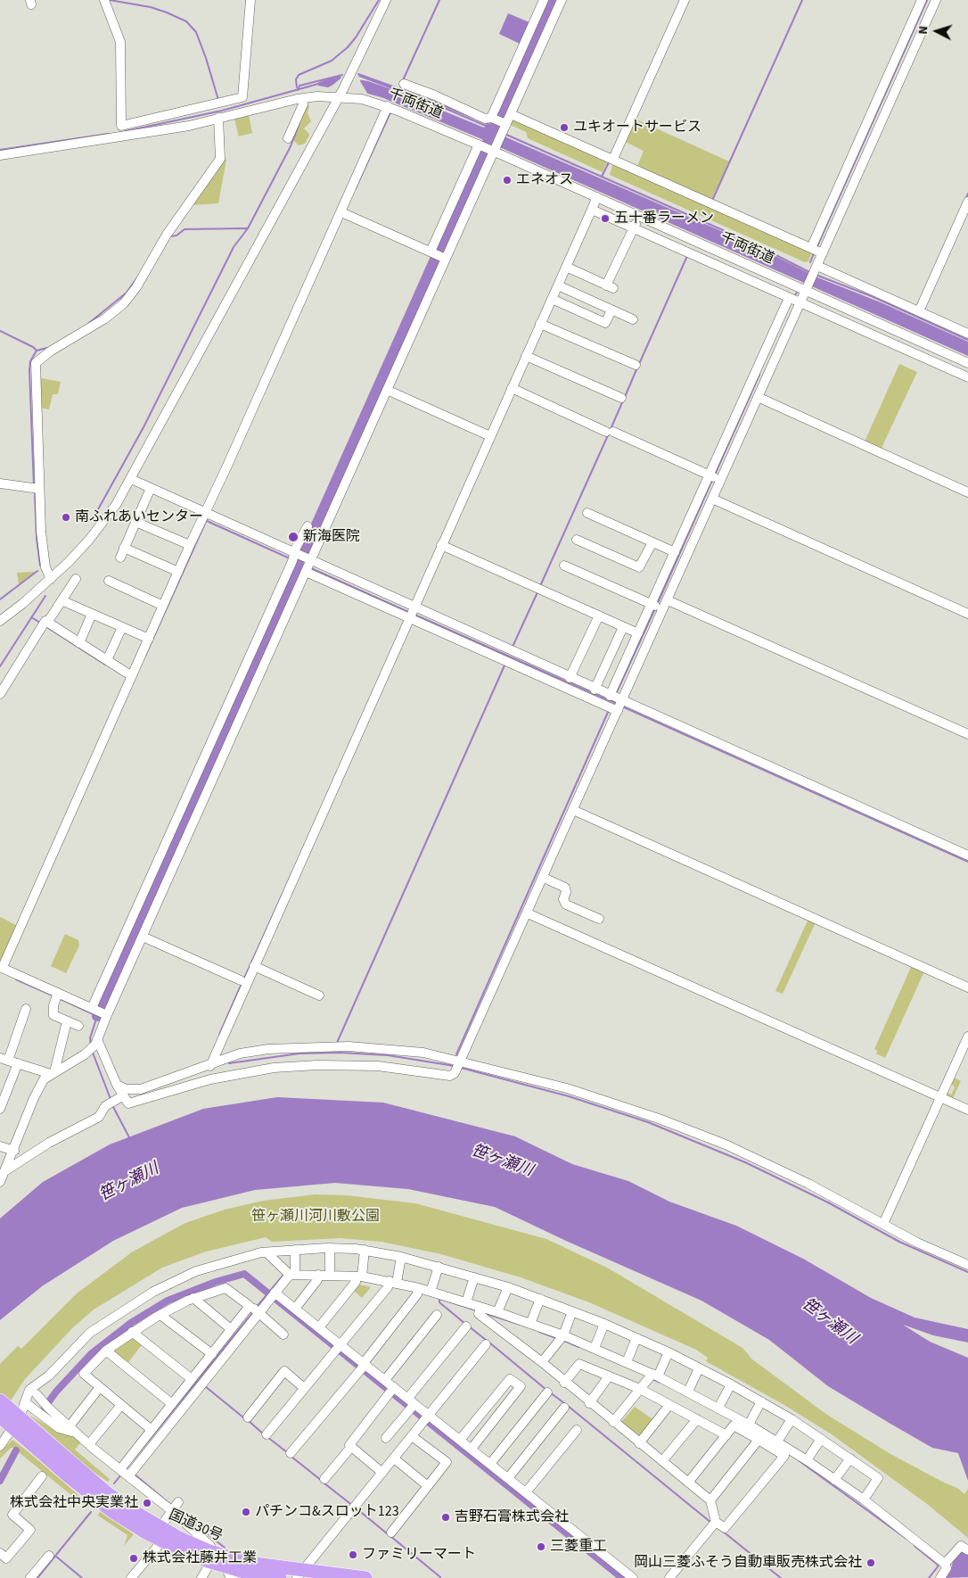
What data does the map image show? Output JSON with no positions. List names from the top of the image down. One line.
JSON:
{"streets":{"highway":["国道30号"],"street":["千両街道"]},"water":["笹ヶ瀬川"],"parks":["笹ヶ瀬川河川敷公園"],"places":["ユキオートサービス","エネオス","五十番ラーメン","南ふれあいセンター","新海医院","株式会社中央実業社","パチンコ&スロット123","吉野石膏株式会社","三菱重工","ファミリーマート","株式会社藤井工業","岡山三菱ふそう自動車販売株式会社"],"north":"left"}
